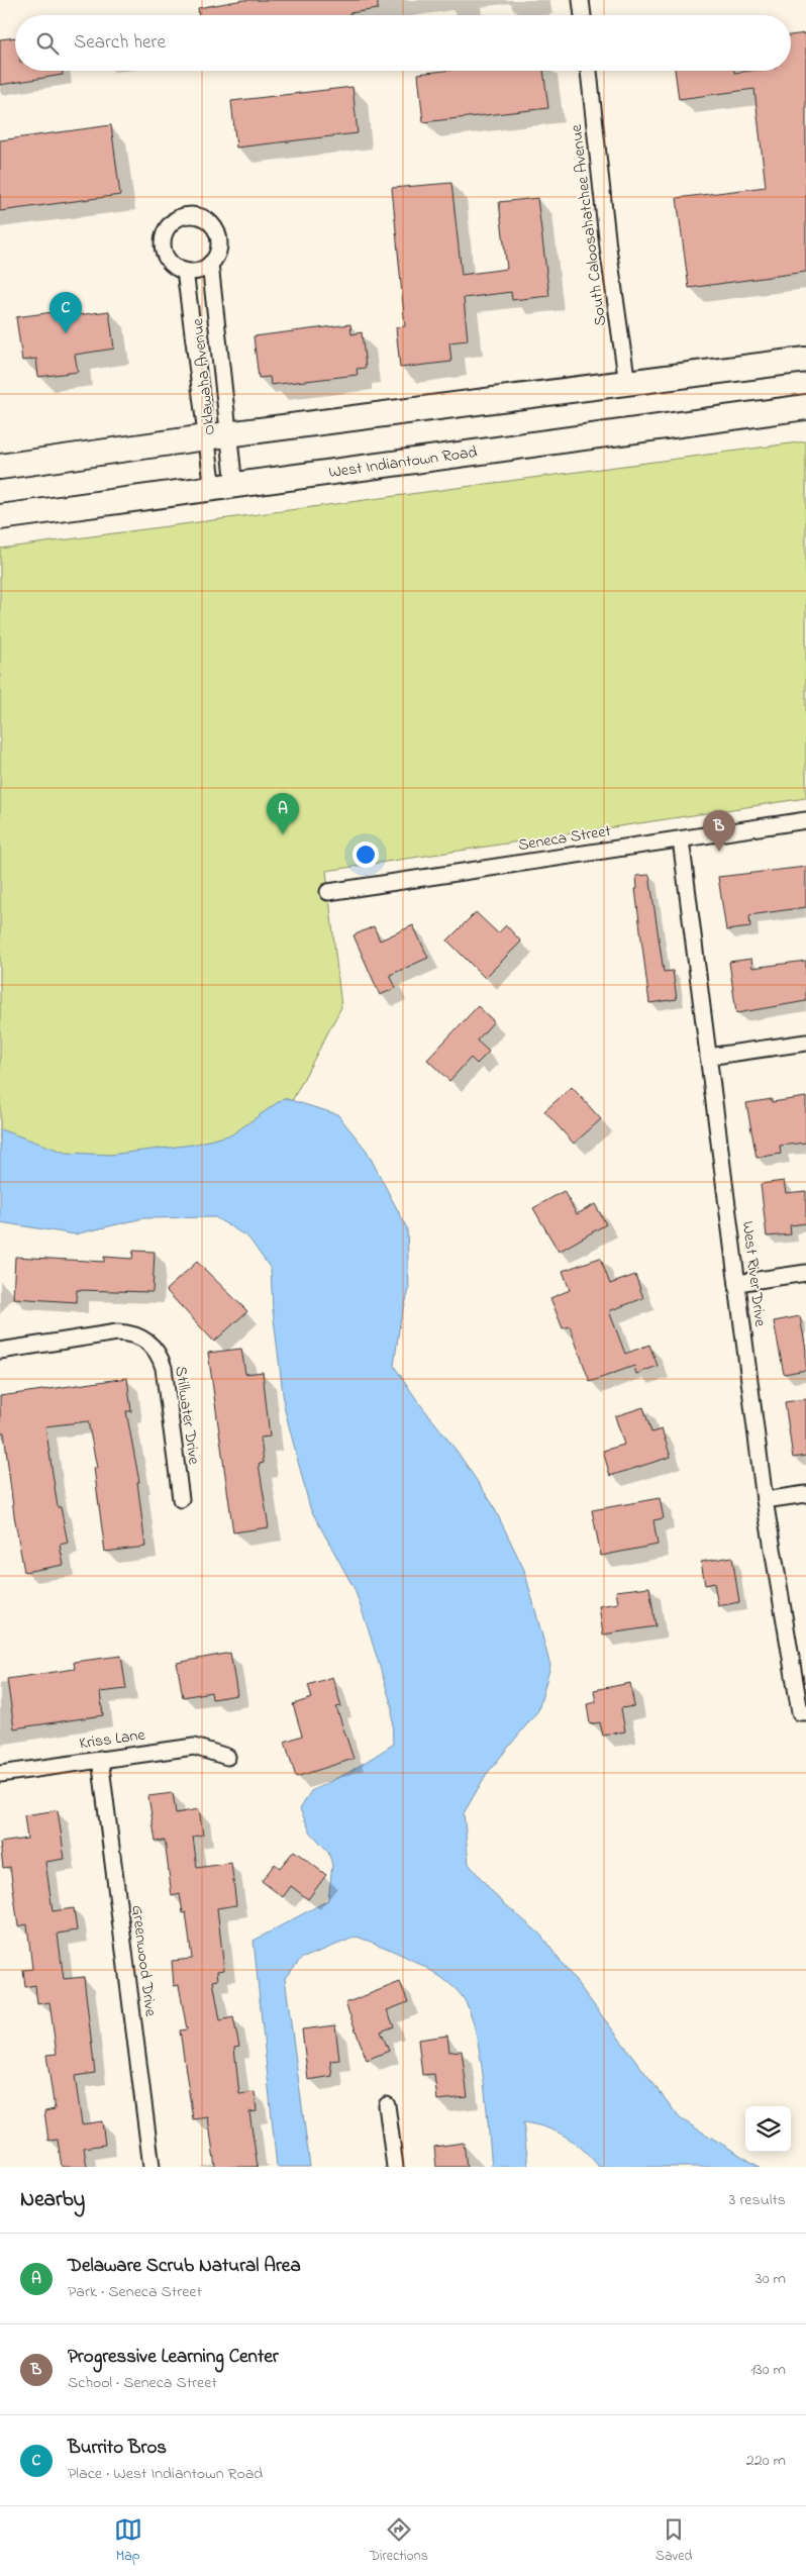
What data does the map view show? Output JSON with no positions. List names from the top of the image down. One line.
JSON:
{"streets":{"main road":["West Indiantown Road"],"street":["South Caloosahatchee Avenue","Oklawaha Avenue","Seneca Street","West River Drive","Stillwater Drive","Kriss Lane","Greenwood Drive"]},"crossings":[["Oklawaha Avenue","West Indiantown Road"],["Seneca Street","West River Drive"],["Kriss Lane","Greenwood Drive"]],"page":{"search":"Search here","pins":["C","A","B"],"heading":["Nearby","3 results"],"list":[{"mark":"A","name":"Delaware Scrub Natural Area","note":"Park · Seneca Street","value":"30 m"},{"mark":"B","name":"Progressive Learning Center","note":"School · Seneca Street","value":"130 m"},{"mark":"C","name":"Burrito Bros","note":"Place · West Indiantown Road","value":"220 m"}],"nav":["Map","Directions","Saved"]}}
